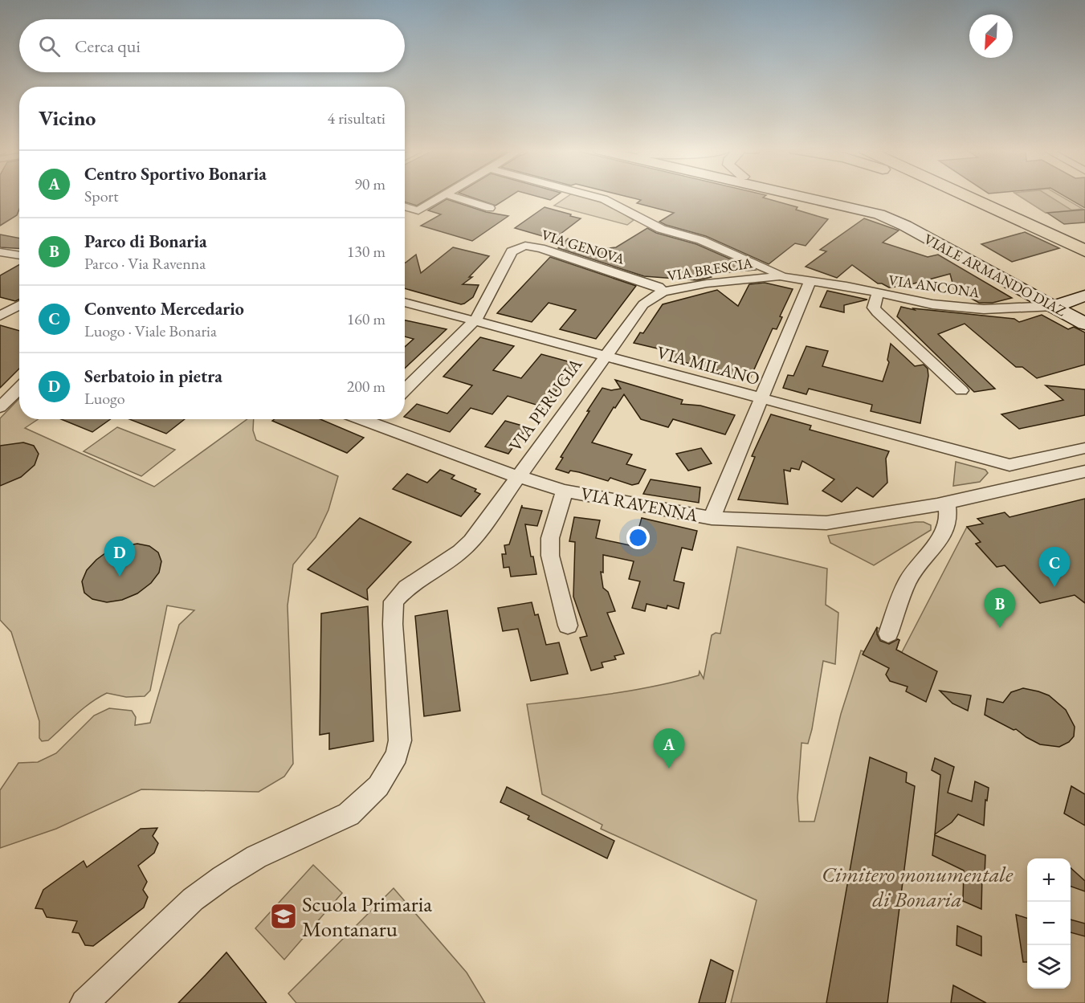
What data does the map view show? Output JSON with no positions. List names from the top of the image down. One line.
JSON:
{"streets":{"main road":["VIALE ARMANDO DIAZ"],"street":["VIA GENOVA","VIA BRESCIA","VIA ANCONA","VIA MILANO","VIA PERUGIA","VIA RAVENNA"]},"crossings":[["VIA GENOVA","VIA BRESCIA"],["VIA GENOVA","VIA MILANO"],["VIA BRESCIA","VIA ANCONA"],["VIA BRESCIA","VIA MILANO"],["VIA BRESCIA","VIA PERUGIA"],["VIALE ARMANDO DIAZ","VIA ANCONA"],["VIA MILANO","VIA PERUGIA"],["VIA PERUGIA","VIA RAVENNA"]],"parks":["Cimitero monumentale di Bonaria"],"places":{"school or university":["Scuola Primaria Montanaru"]},"north":"bottom left","page":{"search":"Cerca qui","heading":["Vicino","4 risultati"],"list":[{"mark":"A","name":"Centro Sportivo Bonaria","note":"Sport","value":"90 m"},{"mark":"B","name":"Parco di Bonaria","note":"Parco · Via Ravenna","value":"130 m"},{"mark":"C","name":"Convento Mercedario","note":"Luogo · Viale Bonaria","value":"160 m"},{"mark":"D","name":"Serbatoio in pietra","note":"Luogo","value":"200 m"}],"pins":["D","C","B","A"],"map_buttons":["+","−"]}}
